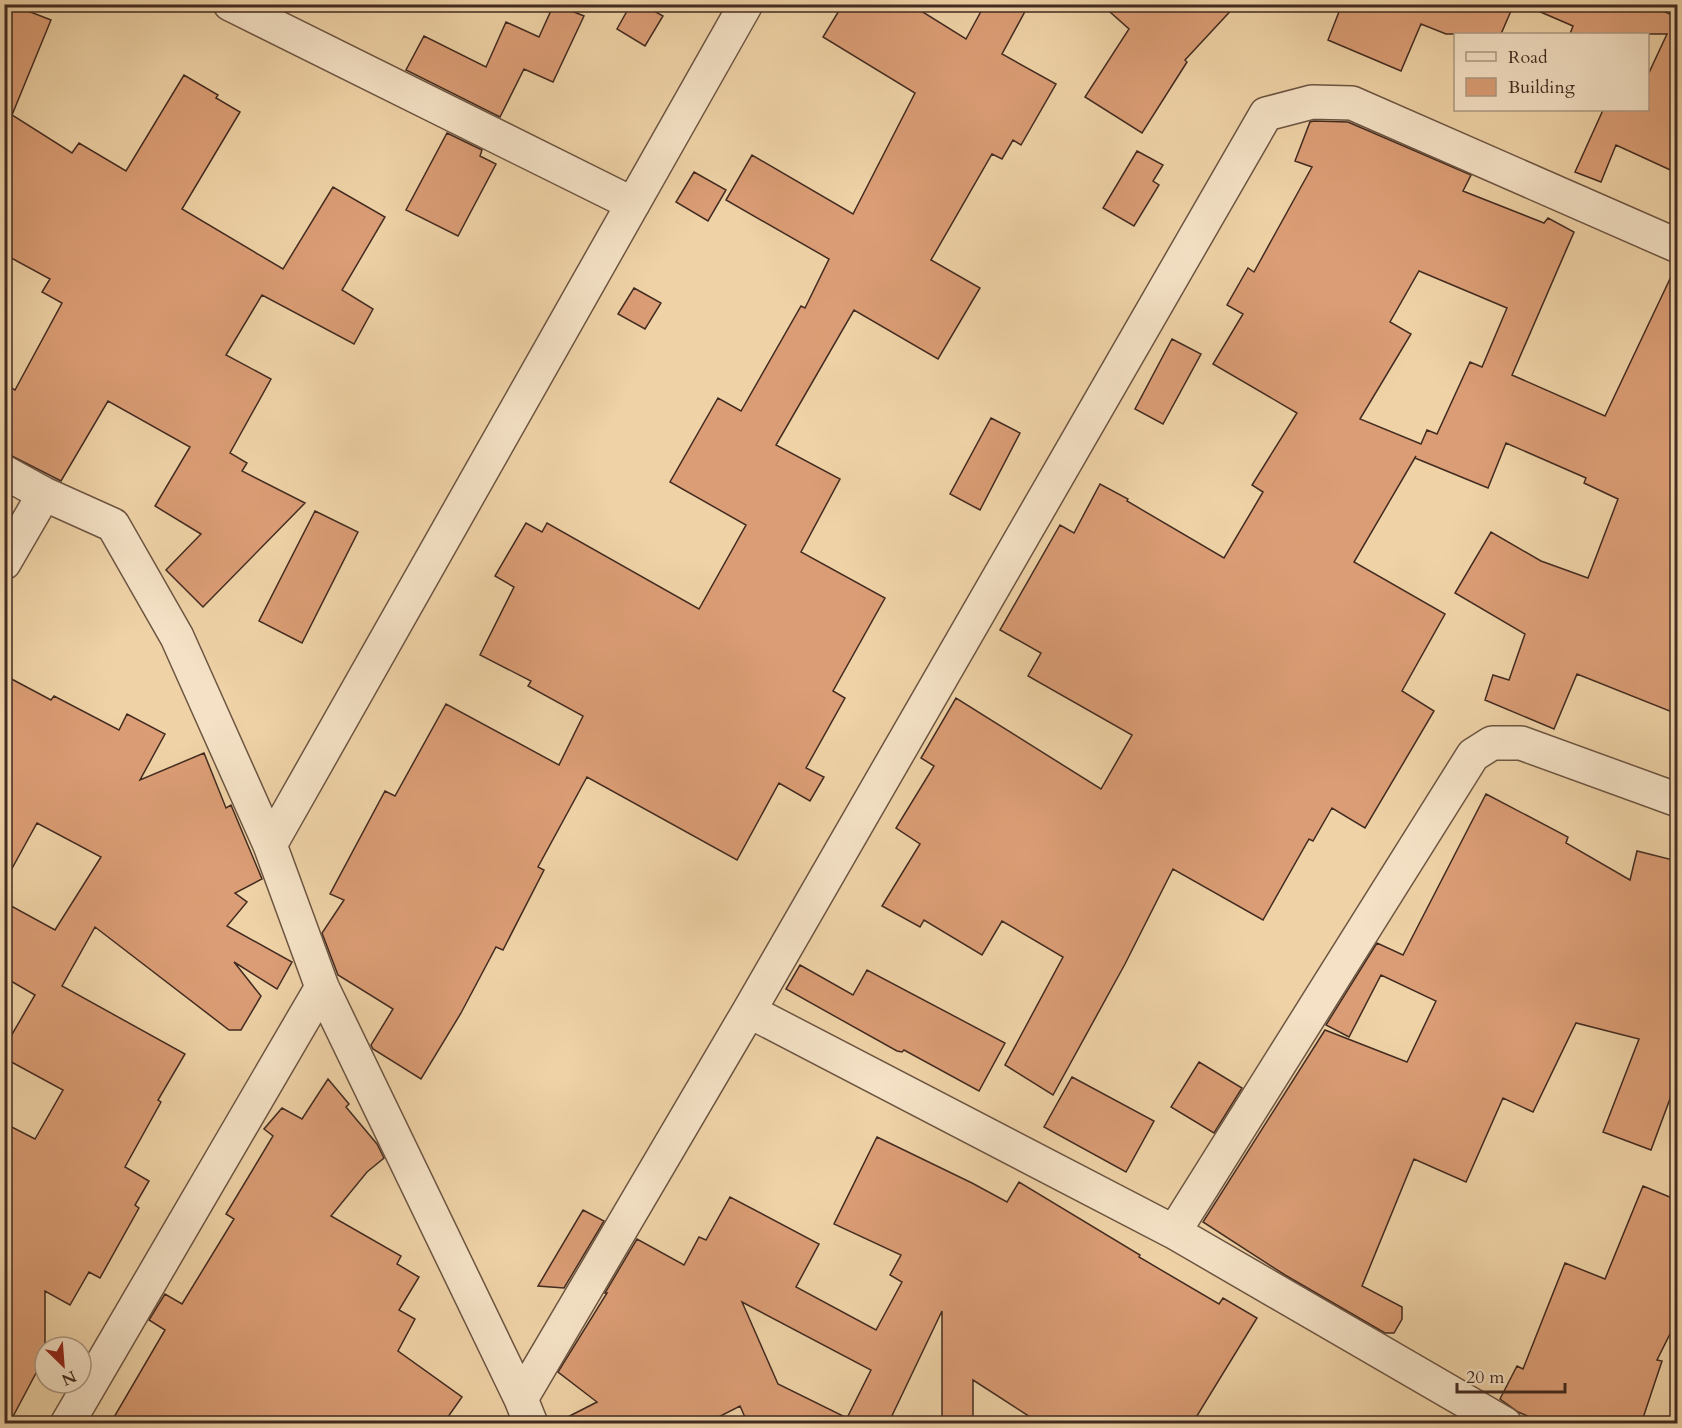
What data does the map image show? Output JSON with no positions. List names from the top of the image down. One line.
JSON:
{"legend":["Road","Building"],"scale_bar":"20 m","north":"bottom right"}
